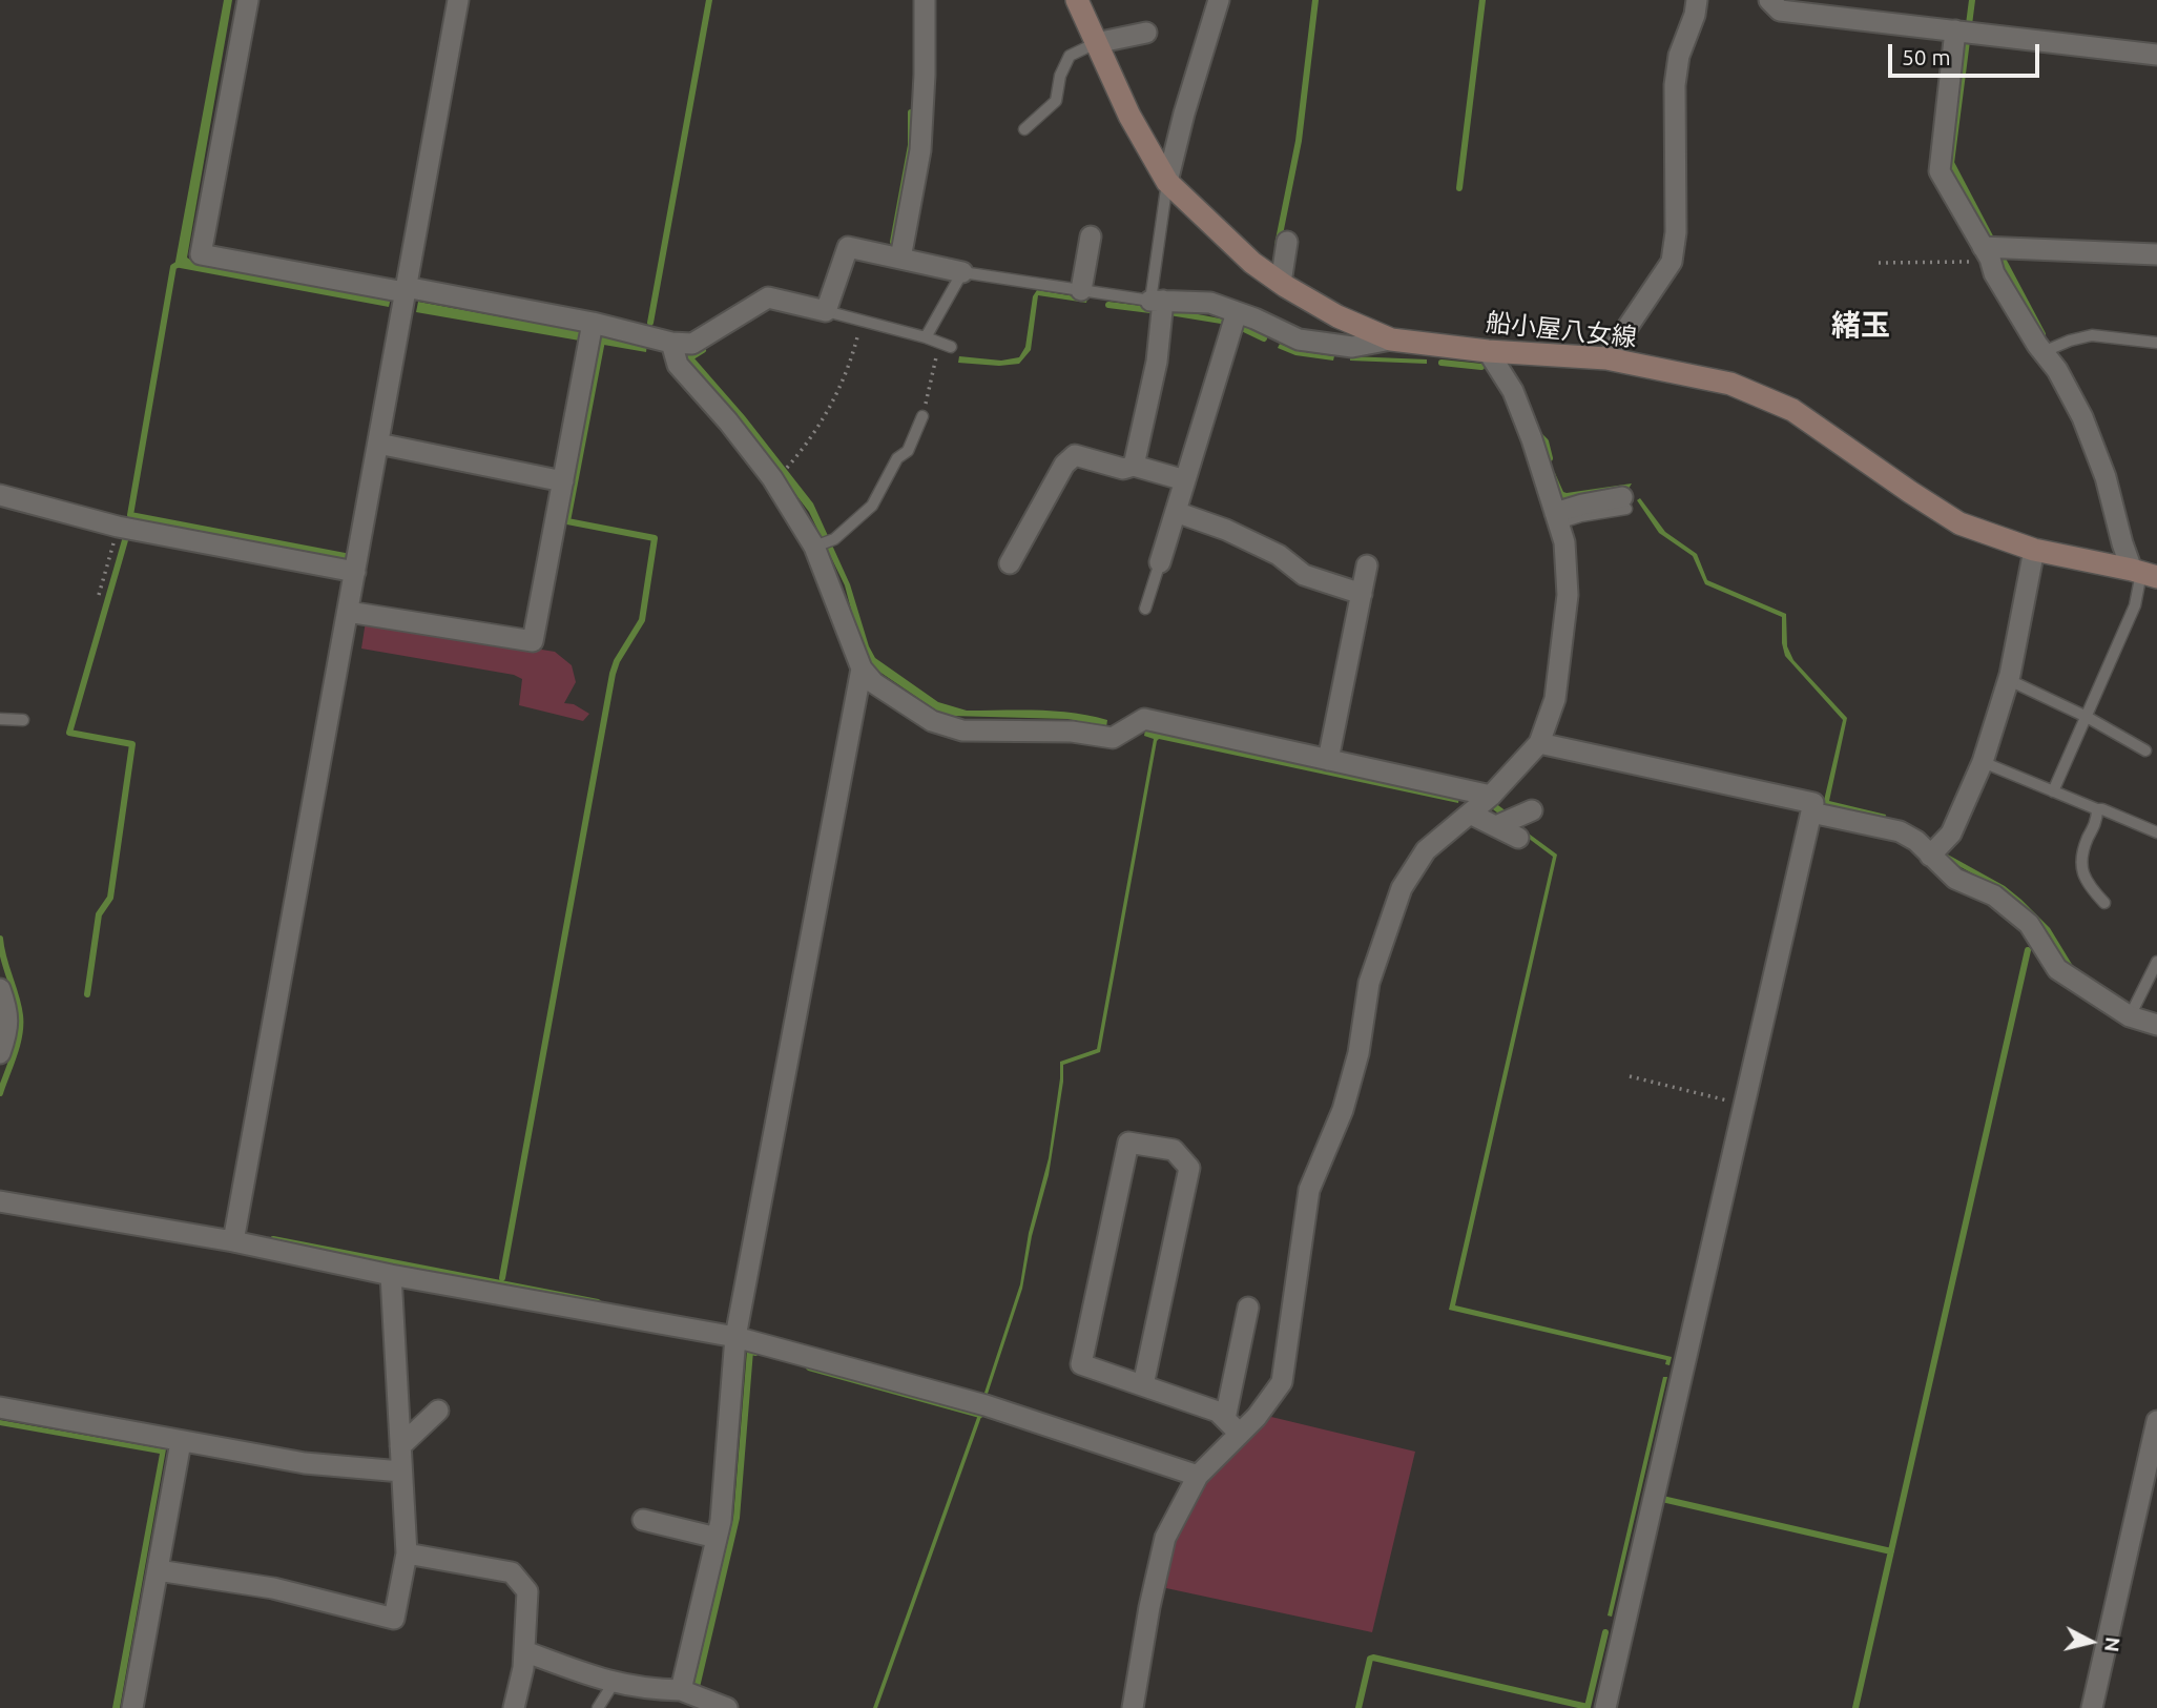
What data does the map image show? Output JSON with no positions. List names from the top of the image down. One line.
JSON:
{"streets":{"main road":["船小屋八女線"]},"districts":["緒玉"],"scale_bar":"50 m","north":"right"}
